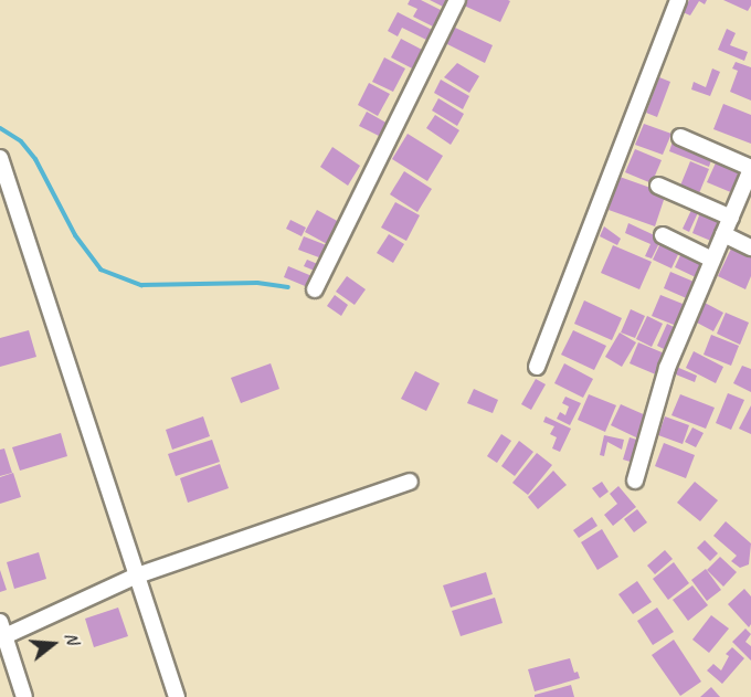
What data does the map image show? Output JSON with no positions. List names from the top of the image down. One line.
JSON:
{"north":"right"}
